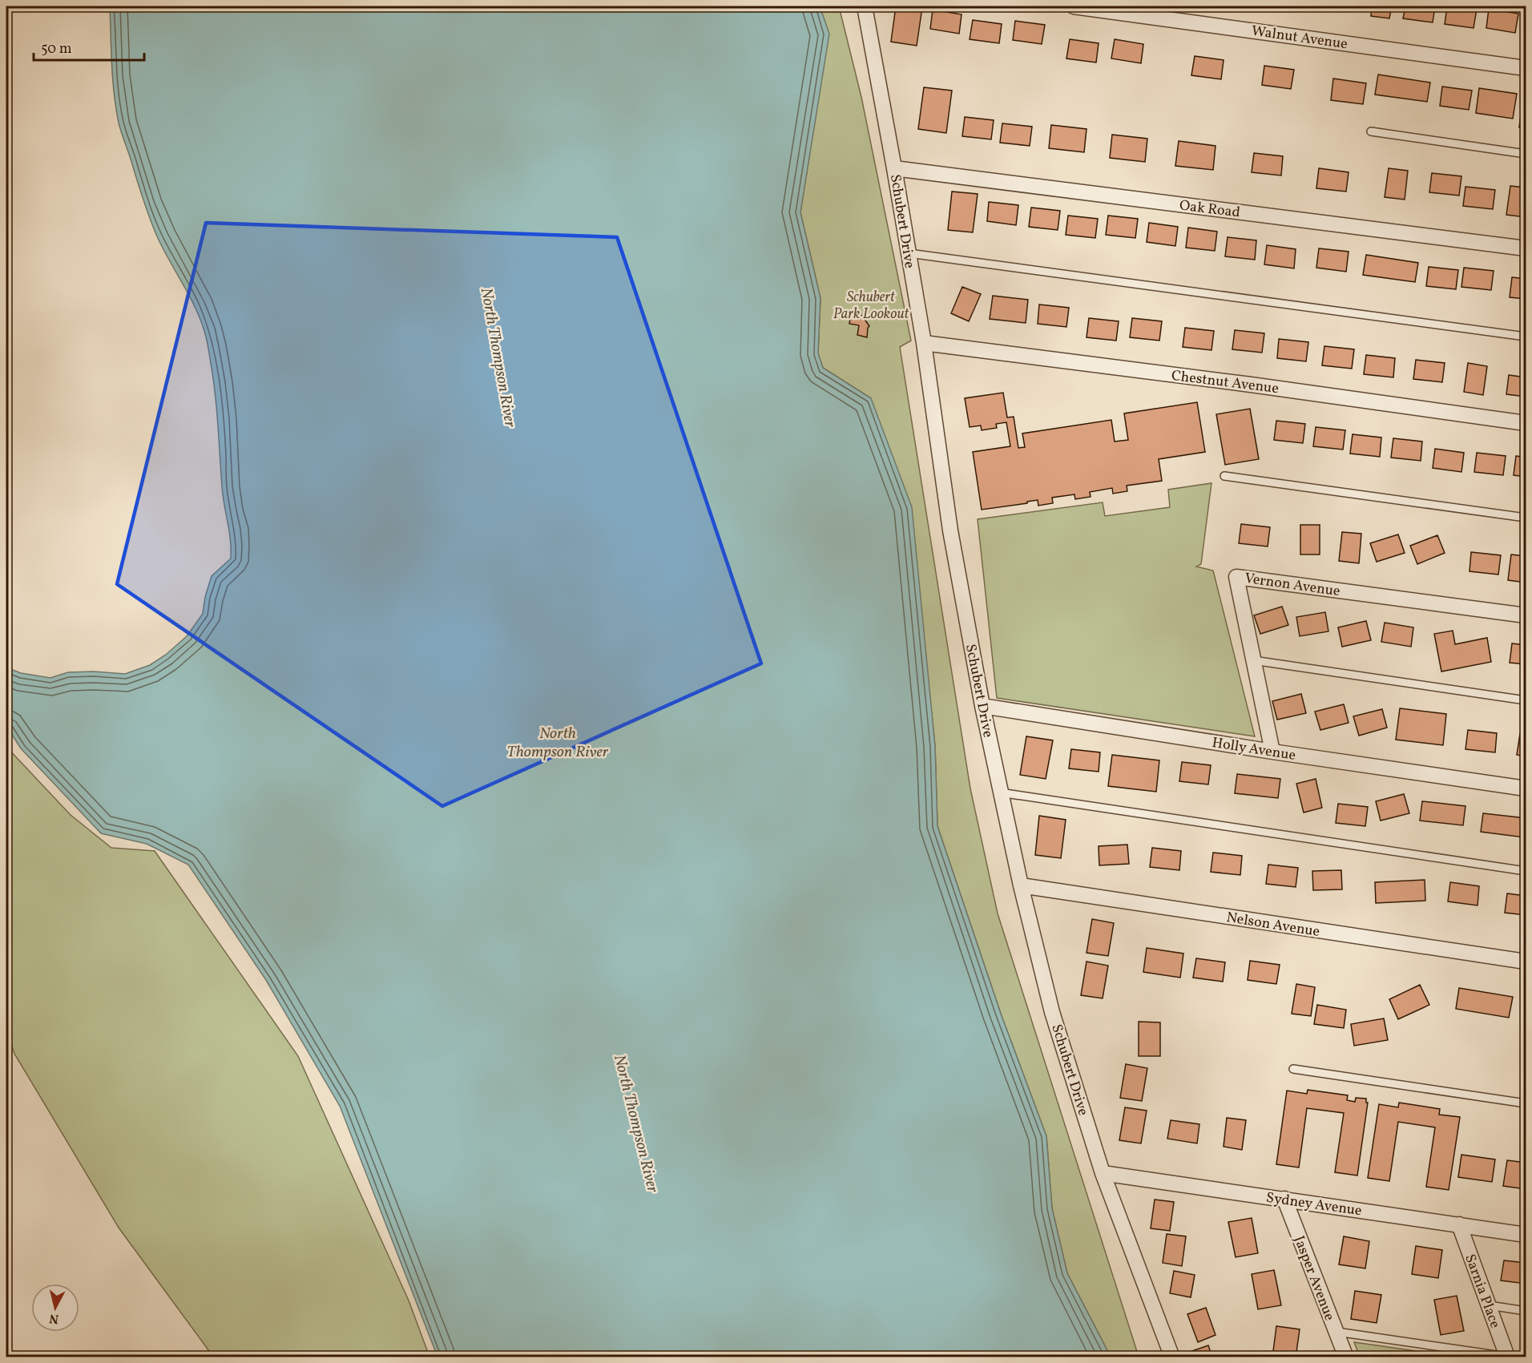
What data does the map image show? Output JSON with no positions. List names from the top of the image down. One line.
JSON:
{"streets":{"street":["Walnut Avenue","Oak Road","Schubert Drive","Chestnut Avenue","Vernon Avenue","Holly Avenue","Nelson Avenue","Sydney Avenue","Jasper Avenue","Sarnia Place"]},"crossings":[["Oak Road","Schubert Drive"],["Schubert Drive","Chestnut Avenue"],["Schubert Drive","Holly Avenue"],["Schubert Drive","Nelson Avenue"],["Schubert Drive","Sydney Avenue"],["Vernon Avenue","Holly Avenue"],["Sydney Avenue","Jasper Avenue"],["Sydney Avenue","Sarnia Place"]],"water":["North Thompson River"],"parks":["Schubert Park Lookout"],"scale_bar":"50 m","north":"bottom"}
